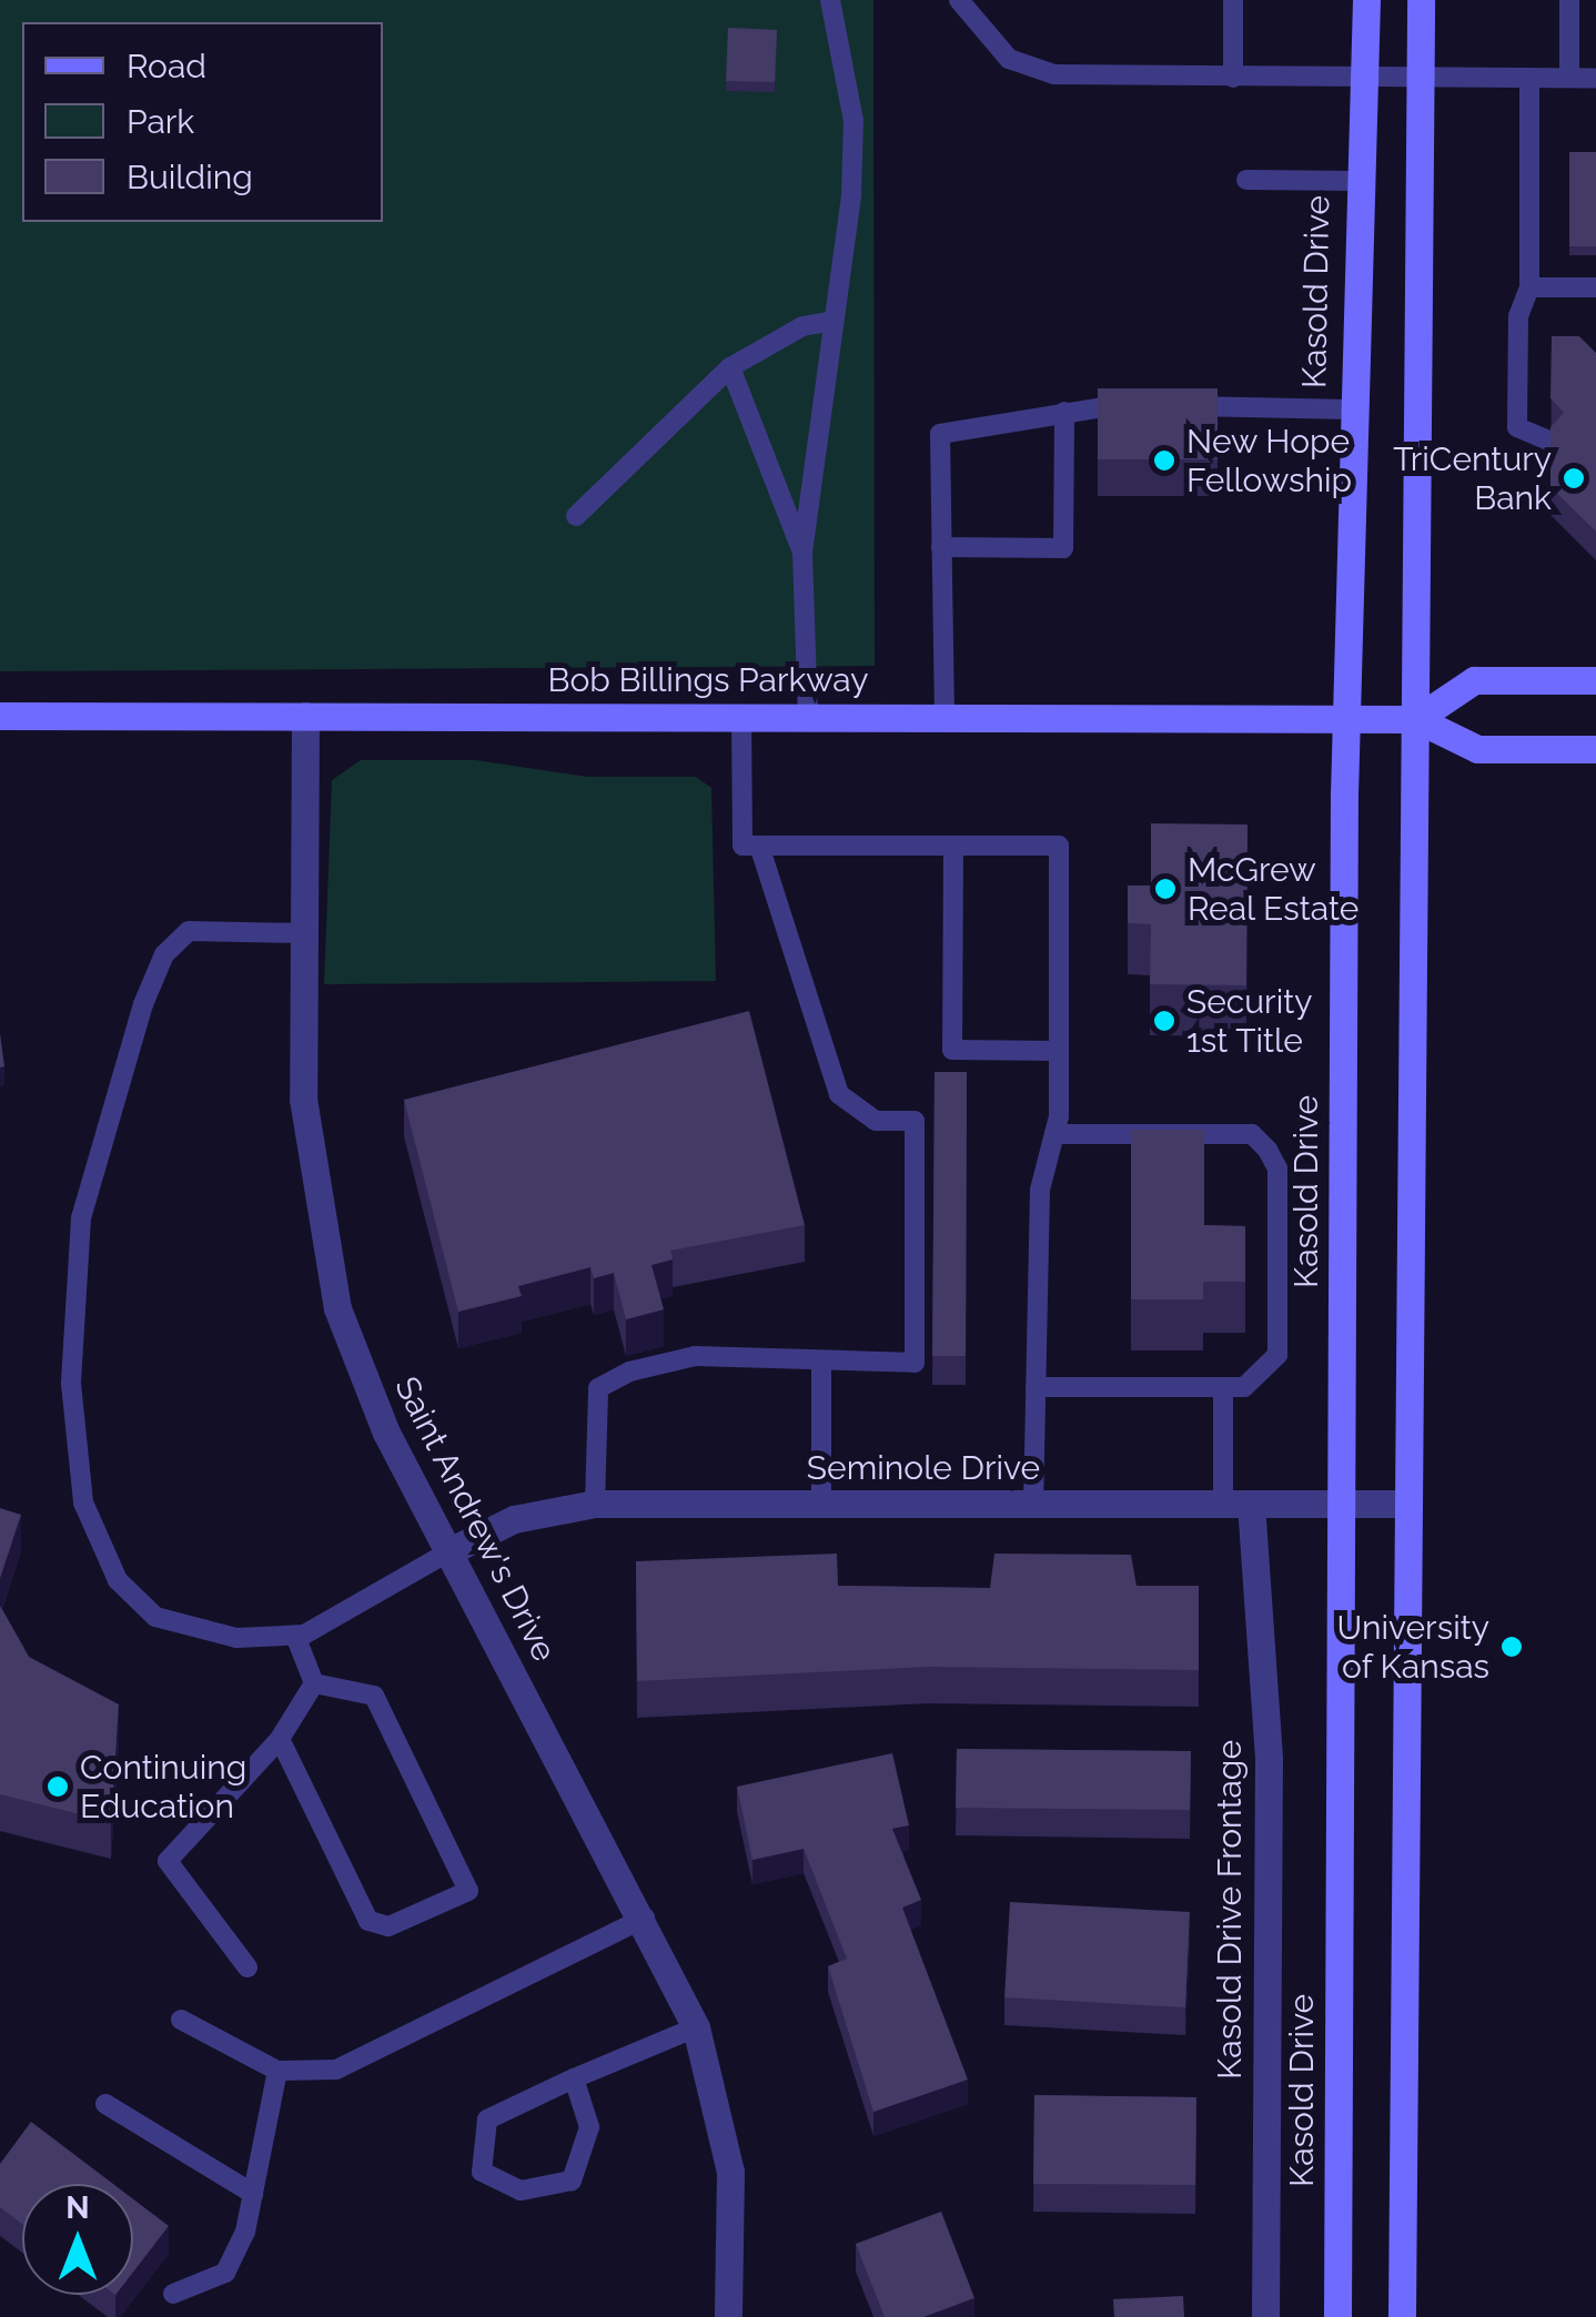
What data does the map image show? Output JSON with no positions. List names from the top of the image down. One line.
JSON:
{"streets":{"main road":["Kasold Drive","Bob Billings Parkway"],"street":["Seminole Drive","Saint Andrew's Drive","Kasold Drive Frontage"]},"crossings":[["Kasold Drive","Bob Billings Parkway"],["Kasold Drive","Seminole Drive"],["Bob Billings Parkway","Saint Andrew's Drive"],["Seminole Drive","Saint Andrew's Drive"],["Seminole Drive","Kasold Drive Frontage"]],"places":["New Hope Fellowship","TriCentury Bank","McGrew Real Estate","Security 1st Title","University of Kansas","Continuing Education"],"legend":["Road","Park","Building"],"north":"top"}
